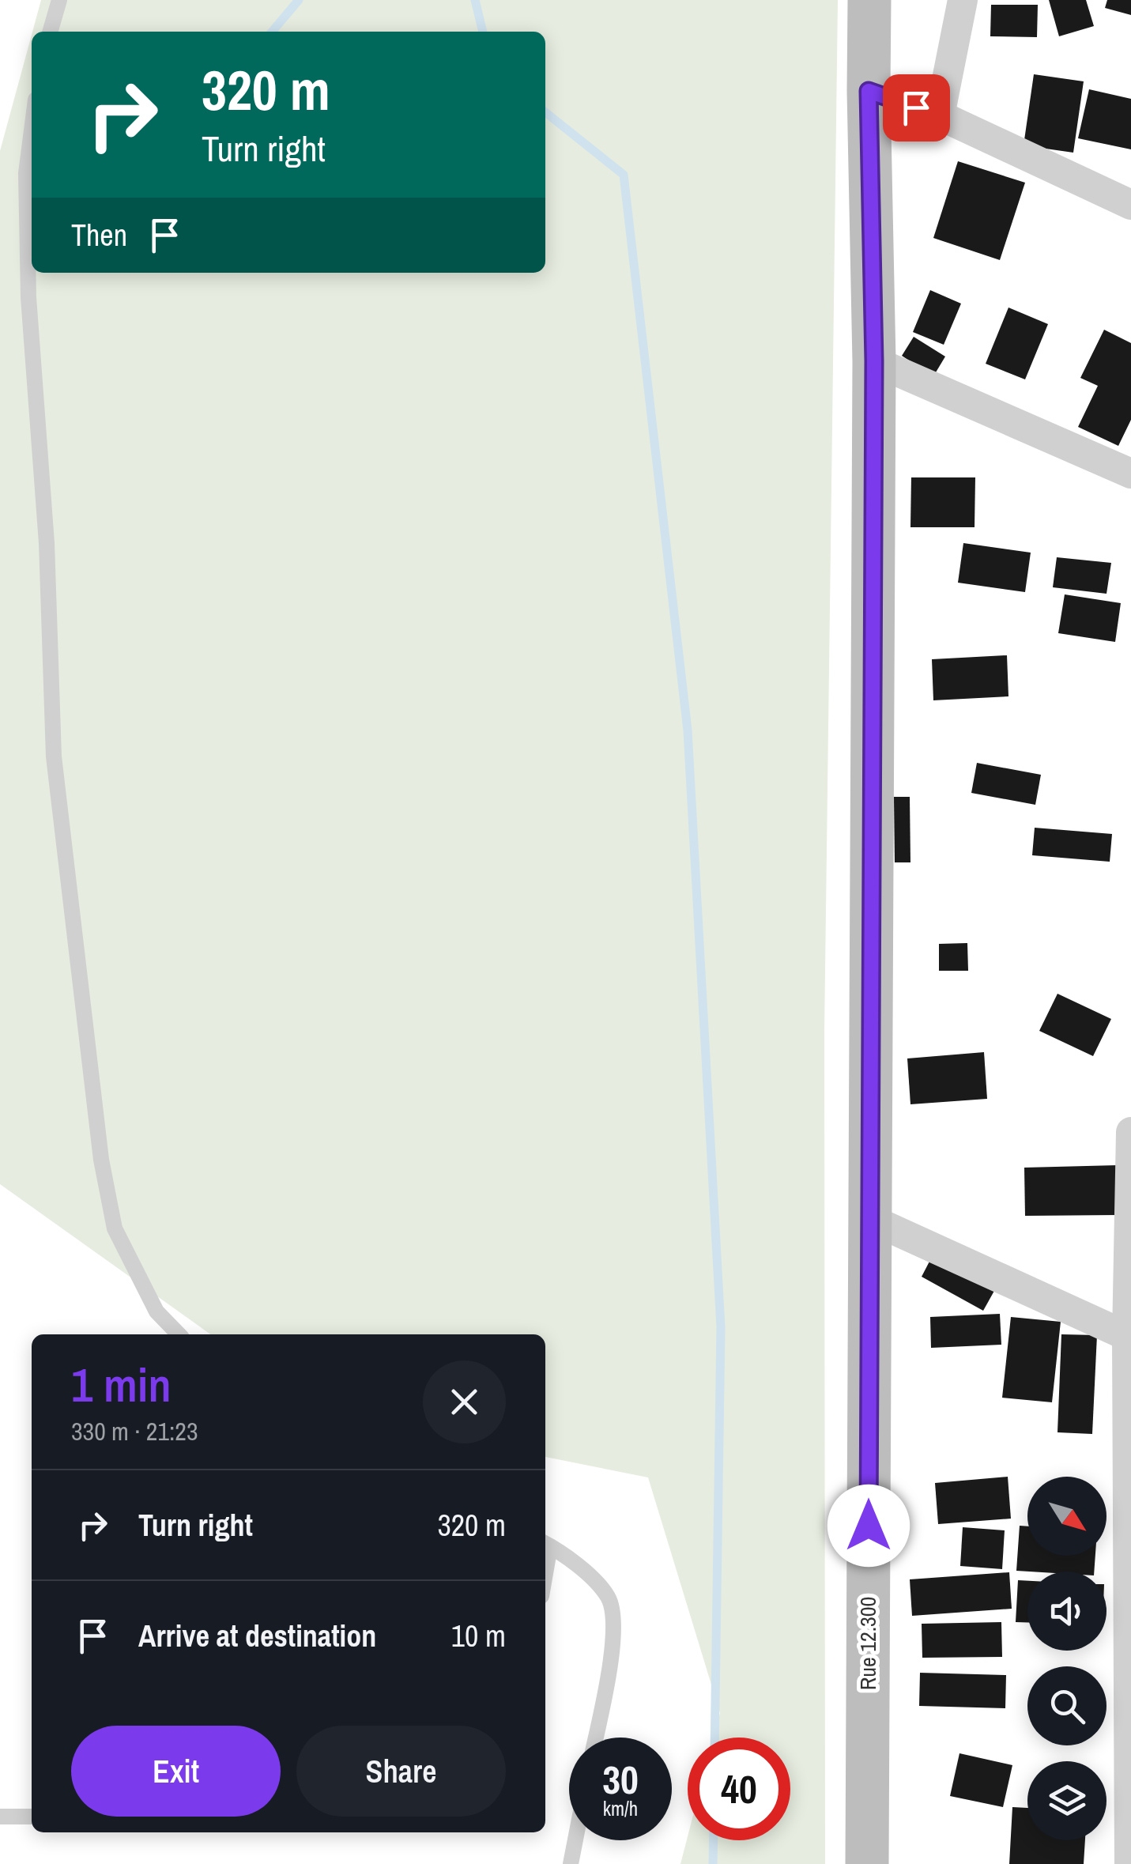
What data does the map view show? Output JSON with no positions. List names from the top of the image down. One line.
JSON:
{"streets":{"street":["Rue 12.300"]},"north":"bottom right","page":{"turn":["320 m","Turn right"],"then":"Then","heading":["1 min","330 m · 21:23"],"list":[{"name":"Turn right","value":"320 m"},{"name":"Arrive at destination","value":"10 m"}],"buttons":["Exit","Share"],"speed":"30 km/h","limit":"40"}}
